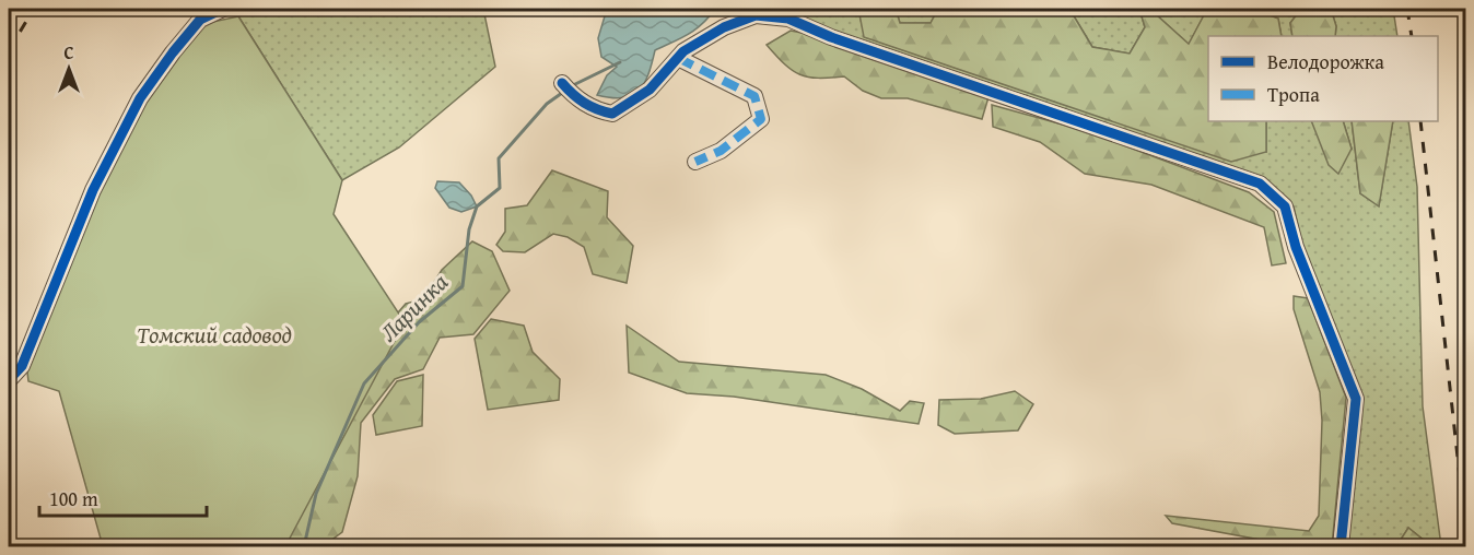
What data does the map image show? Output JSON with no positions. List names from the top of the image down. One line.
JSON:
{"water":["Ларинка"],"parks":["Томский садовод"],"legend":["Велодорожка","Тропа"],"scale_bar":"100 m","north":"top"}
